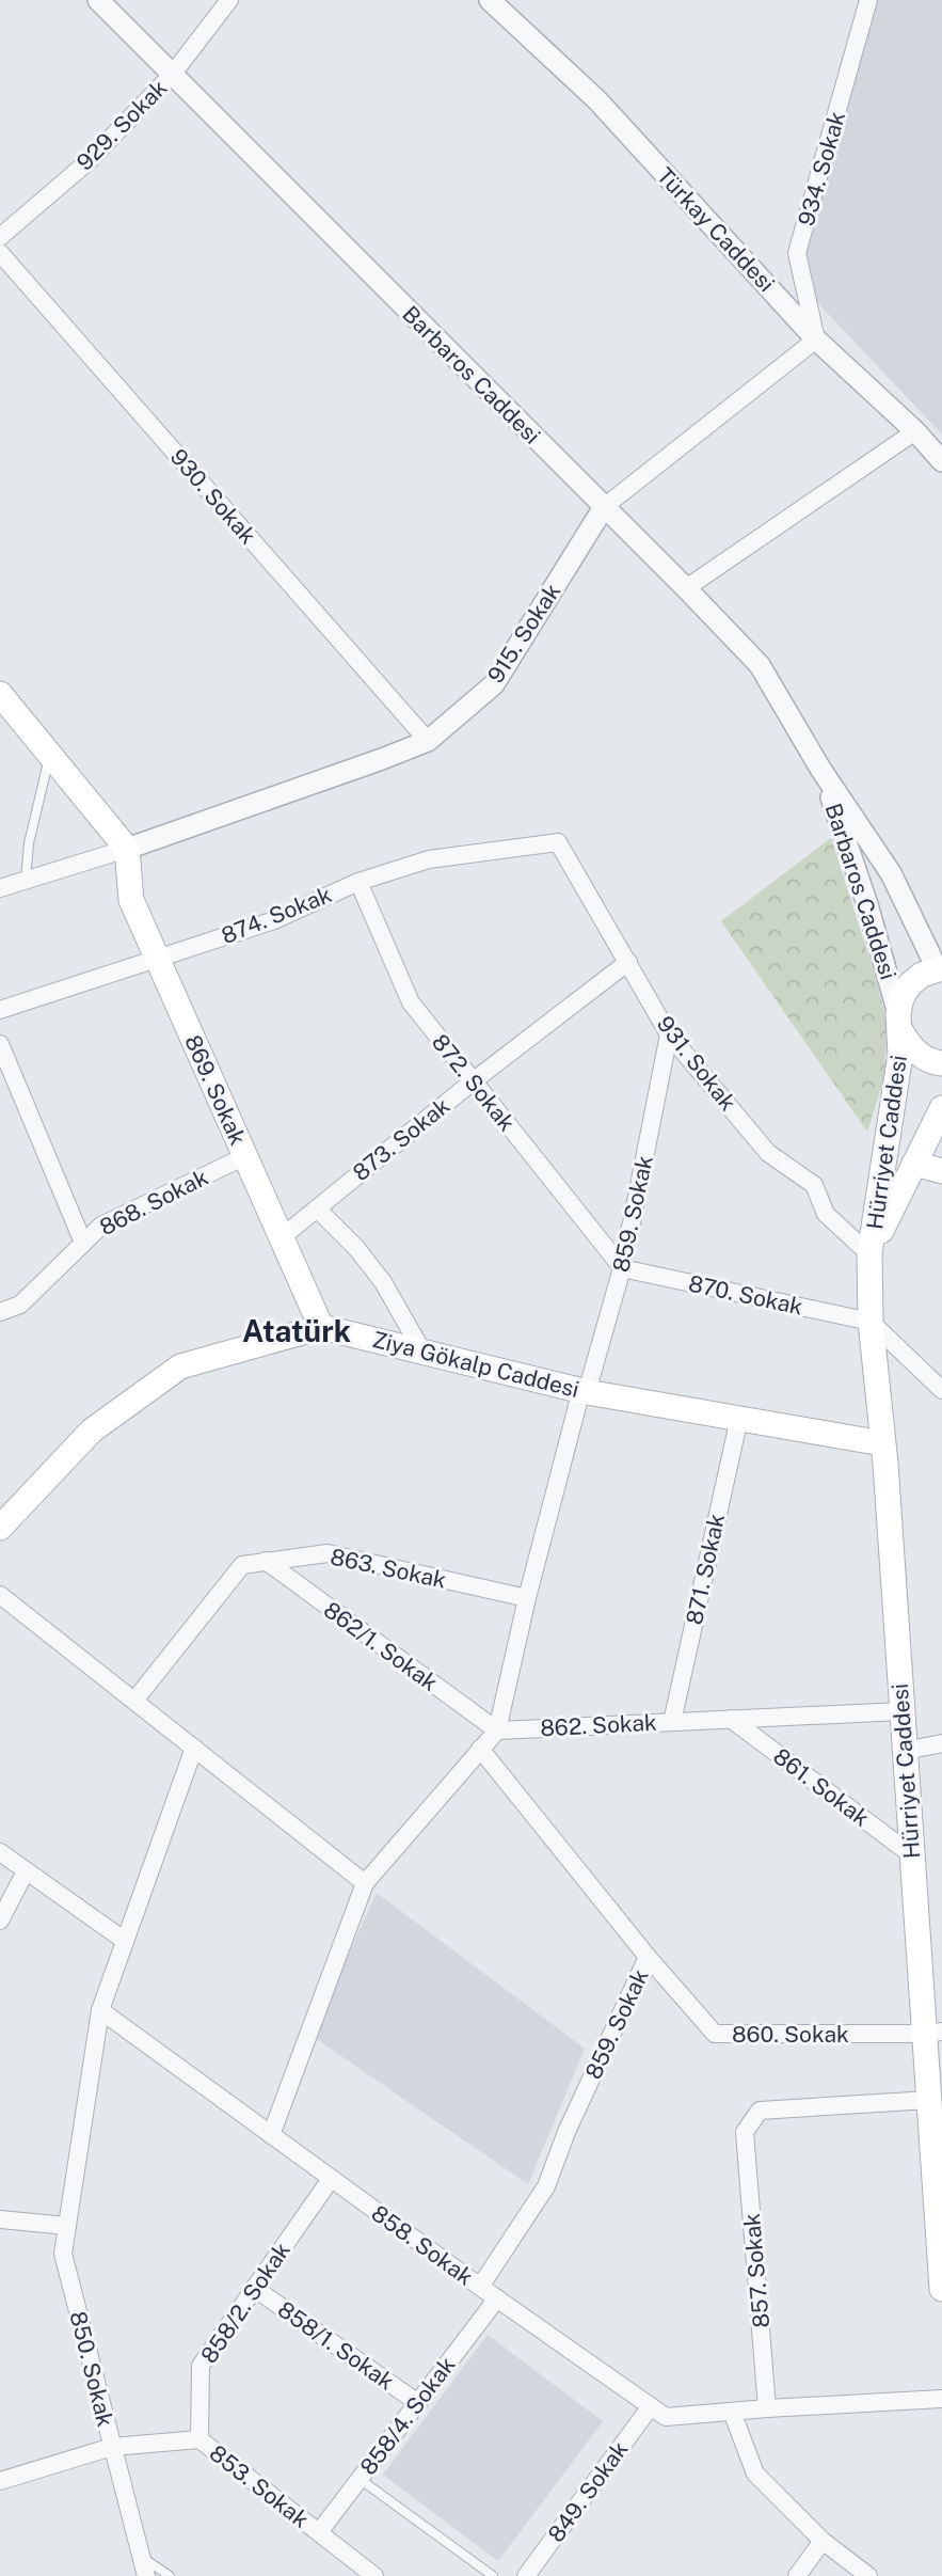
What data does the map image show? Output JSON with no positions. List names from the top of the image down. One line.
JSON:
{"streets":{"main road":["869. Sokak","Hürriyet Caddesi","Ziya Gökalp Caddesi"],"street":["929. Sokak","934. Sokak","Türkay Caddesi","Barbaros Caddesi","930. Sokak","915. Sokak","874. Sokak","931. Sokak","872. Sokak","873. Sokak","868. Sokak","859. Sokak","870. Sokak","863. Sokak","871. Sokak","862/1. Sokak","862. Sokak","861. Sokak","860. Sokak","858. Sokak","857. Sokak","858/2. Sokak","858/1. Sokak","850. Sokak","858/4. Sokak","853. Sokak","849. Sokak"]},"crossings":[["929. Sokak","Barbaros Caddesi"],["934. Sokak","Türkay Caddesi"],["934. Sokak","915. Sokak"],["Türkay Caddesi","915. Sokak"],["Barbaros Caddesi","915. Sokak"],["Barbaros Caddesi","Hürriyet Caddesi"],["930. Sokak","915. Sokak"],["915. Sokak","869. Sokak"],["874. Sokak","931. Sokak"],["874. Sokak","872. Sokak"],["874. Sokak","869. Sokak"],["931. Sokak","873. Sokak"],["931. Sokak","Hürriyet Caddesi"],["931. Sokak","859. Sokak"],["872. Sokak","873. Sokak"],["872. Sokak","859. Sokak"],["872. Sokak","870. Sokak"],["869. Sokak","873. Sokak"],["869. Sokak","868. Sokak"],["869. Sokak","Ziya Gökalp Caddesi"],["Hürriyet Caddesi","870. Sokak"],["Hürriyet Caddesi","Ziya Gökalp Caddesi"],["Hürriyet Caddesi","862. Sokak"],["Hürriyet Caddesi","861. Sokak"],["Hürriyet Caddesi","860. Sokak"],["Hürriyet Caddesi","857. Sokak"],["859. Sokak","870. Sokak"],["859. Sokak","Ziya Gökalp Caddesi"],["859. Sokak","863. Sokak"],["859. Sokak","862/1. Sokak"],["859. Sokak","862. Sokak"],["859. Sokak","860. Sokak"],["859. Sokak","858. Sokak"],["Ziya Gökalp Caddesi","871. Sokak"],["863. Sokak","862/1. Sokak"],["871. Sokak","862. Sokak"],["862/1. Sokak","862. Sokak"],["862. Sokak","861. Sokak"],["858. Sokak","857. Sokak"],["858. Sokak","858/2. Sokak"],["858. Sokak","858/4. Sokak"],["858. Sokak","849. Sokak"],["858/2. Sokak","858/1. Sokak"],["858/2. Sokak","853. Sokak"],["858/1. Sokak","858/4. Sokak"],["850. Sokak","853. Sokak"],["858/4. Sokak","853. Sokak"]],"districts":["Atatürk"]}
